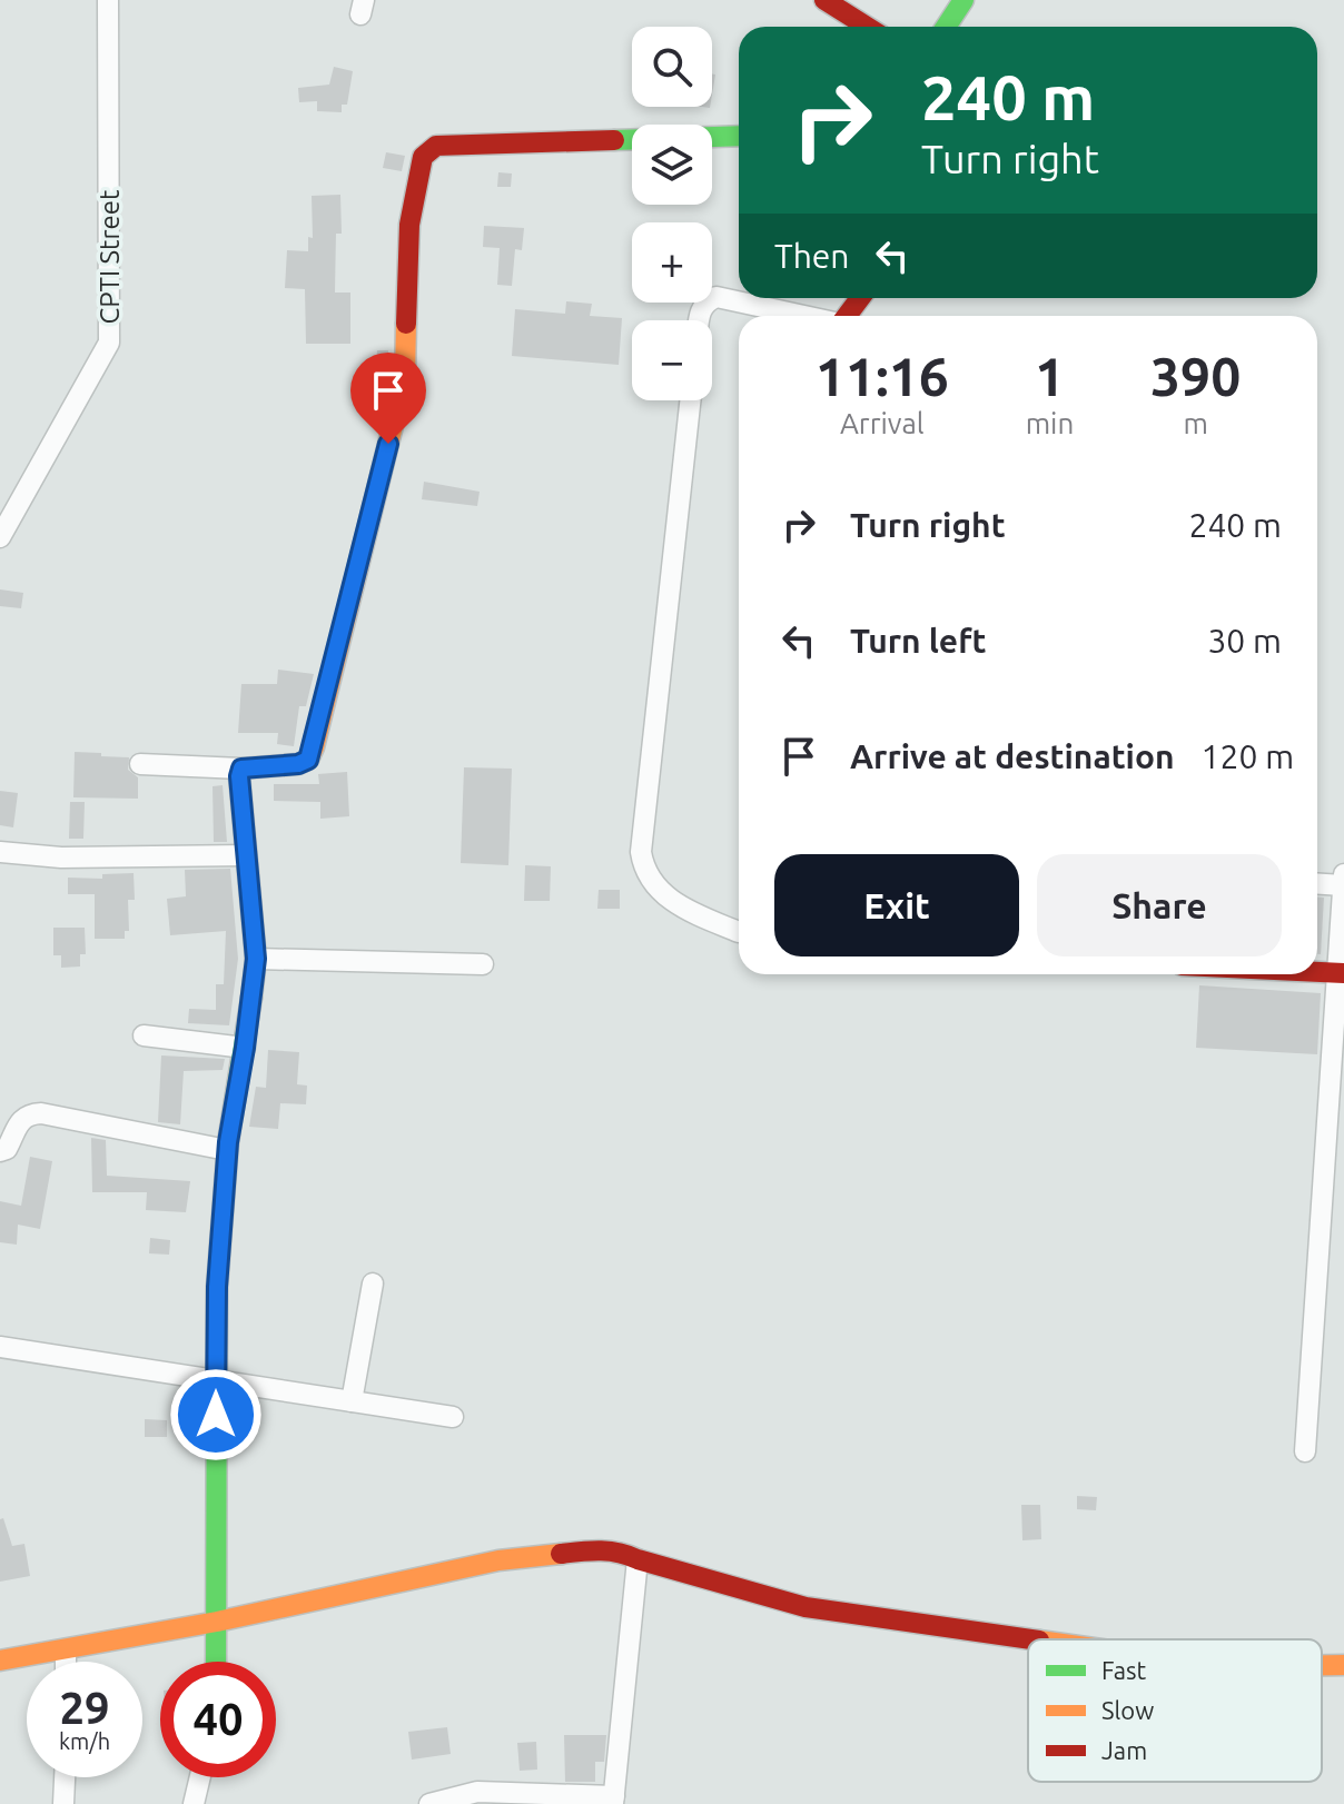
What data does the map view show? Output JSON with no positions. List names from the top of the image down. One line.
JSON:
{"streets":{"street":["CPTI Street"]},"legend":["Fast","Slow","Jam"],"page":{"map_buttons":["+","−"],"turn":["240 m","Turn right"],"then":"Then","eta":["11:16","Arrival","1","min","390","m"],"list":[{"name":"Turn right","value":"240 m"},{"name":"Turn left","value":"30 m"},{"name":"Arrive at destination","value":"120 m"}],"buttons":["Exit","Share"],"speed":"29 km/h","limit":"40"}}
